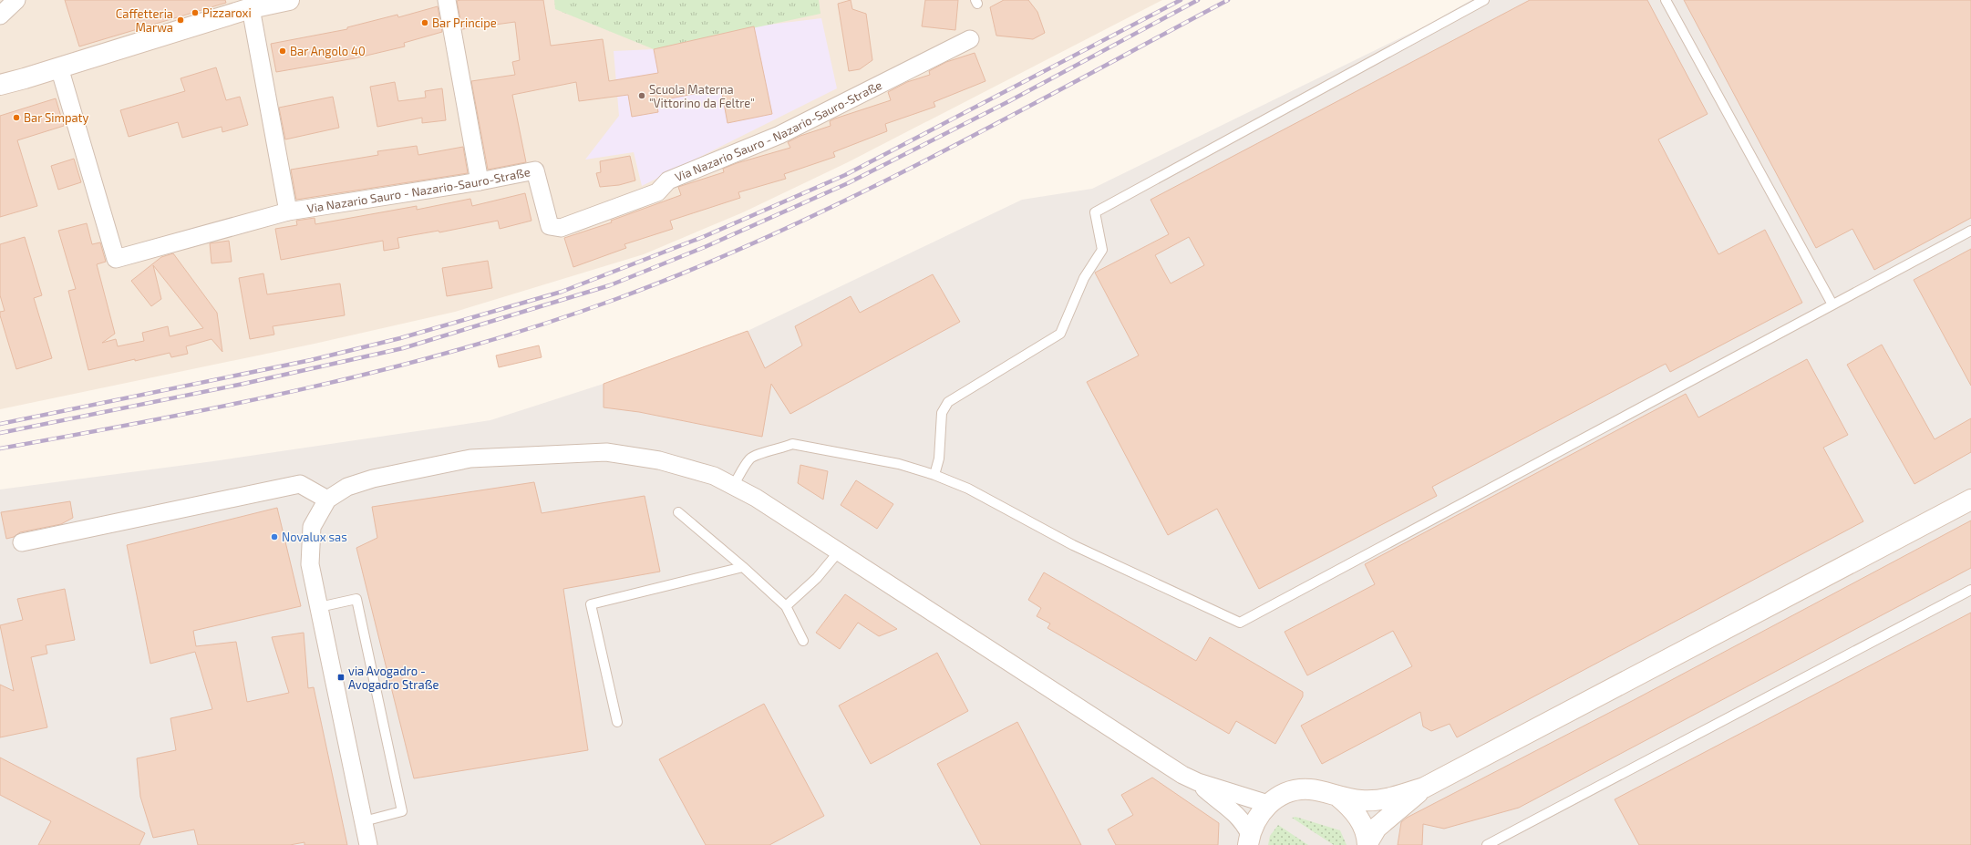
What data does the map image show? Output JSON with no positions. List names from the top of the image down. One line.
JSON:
{"streets":{"street":["Via Nazario Sauro - Nazario-Sauro-Straße"]},"places":{"other":["Pizzaroxi","Caffetteria Marwa","Bar Principe","Bar Angolo 40","Scuola Materna \"Vittorino da Feltre\"","Bar Simpaty","Novalux sas"],"transit":["via Avogadro - Avogadro Straße"]}}
